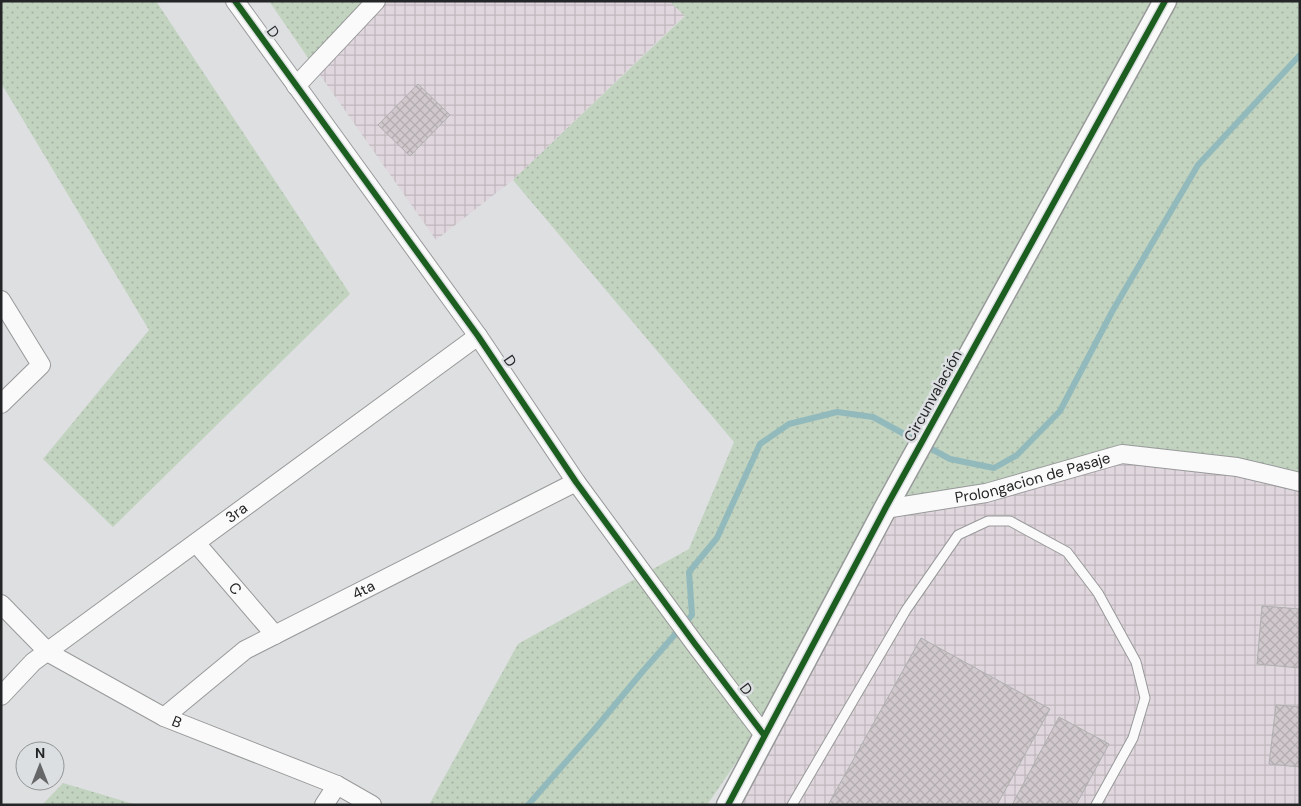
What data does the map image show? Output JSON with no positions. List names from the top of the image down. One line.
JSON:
{"streets":{"street":["D","Circunvalación","Prolongacion de Pasaje","3ra","C","4ta","B"]},"crossings":[["D","Circunvalación"],["D","3ra"],["D","4ta"],["Circunvalación","Prolongacion de Pasaje"],["3ra","C"],["3ra","B"],["C","4ta"],["4ta","B"]],"north":"top"}
